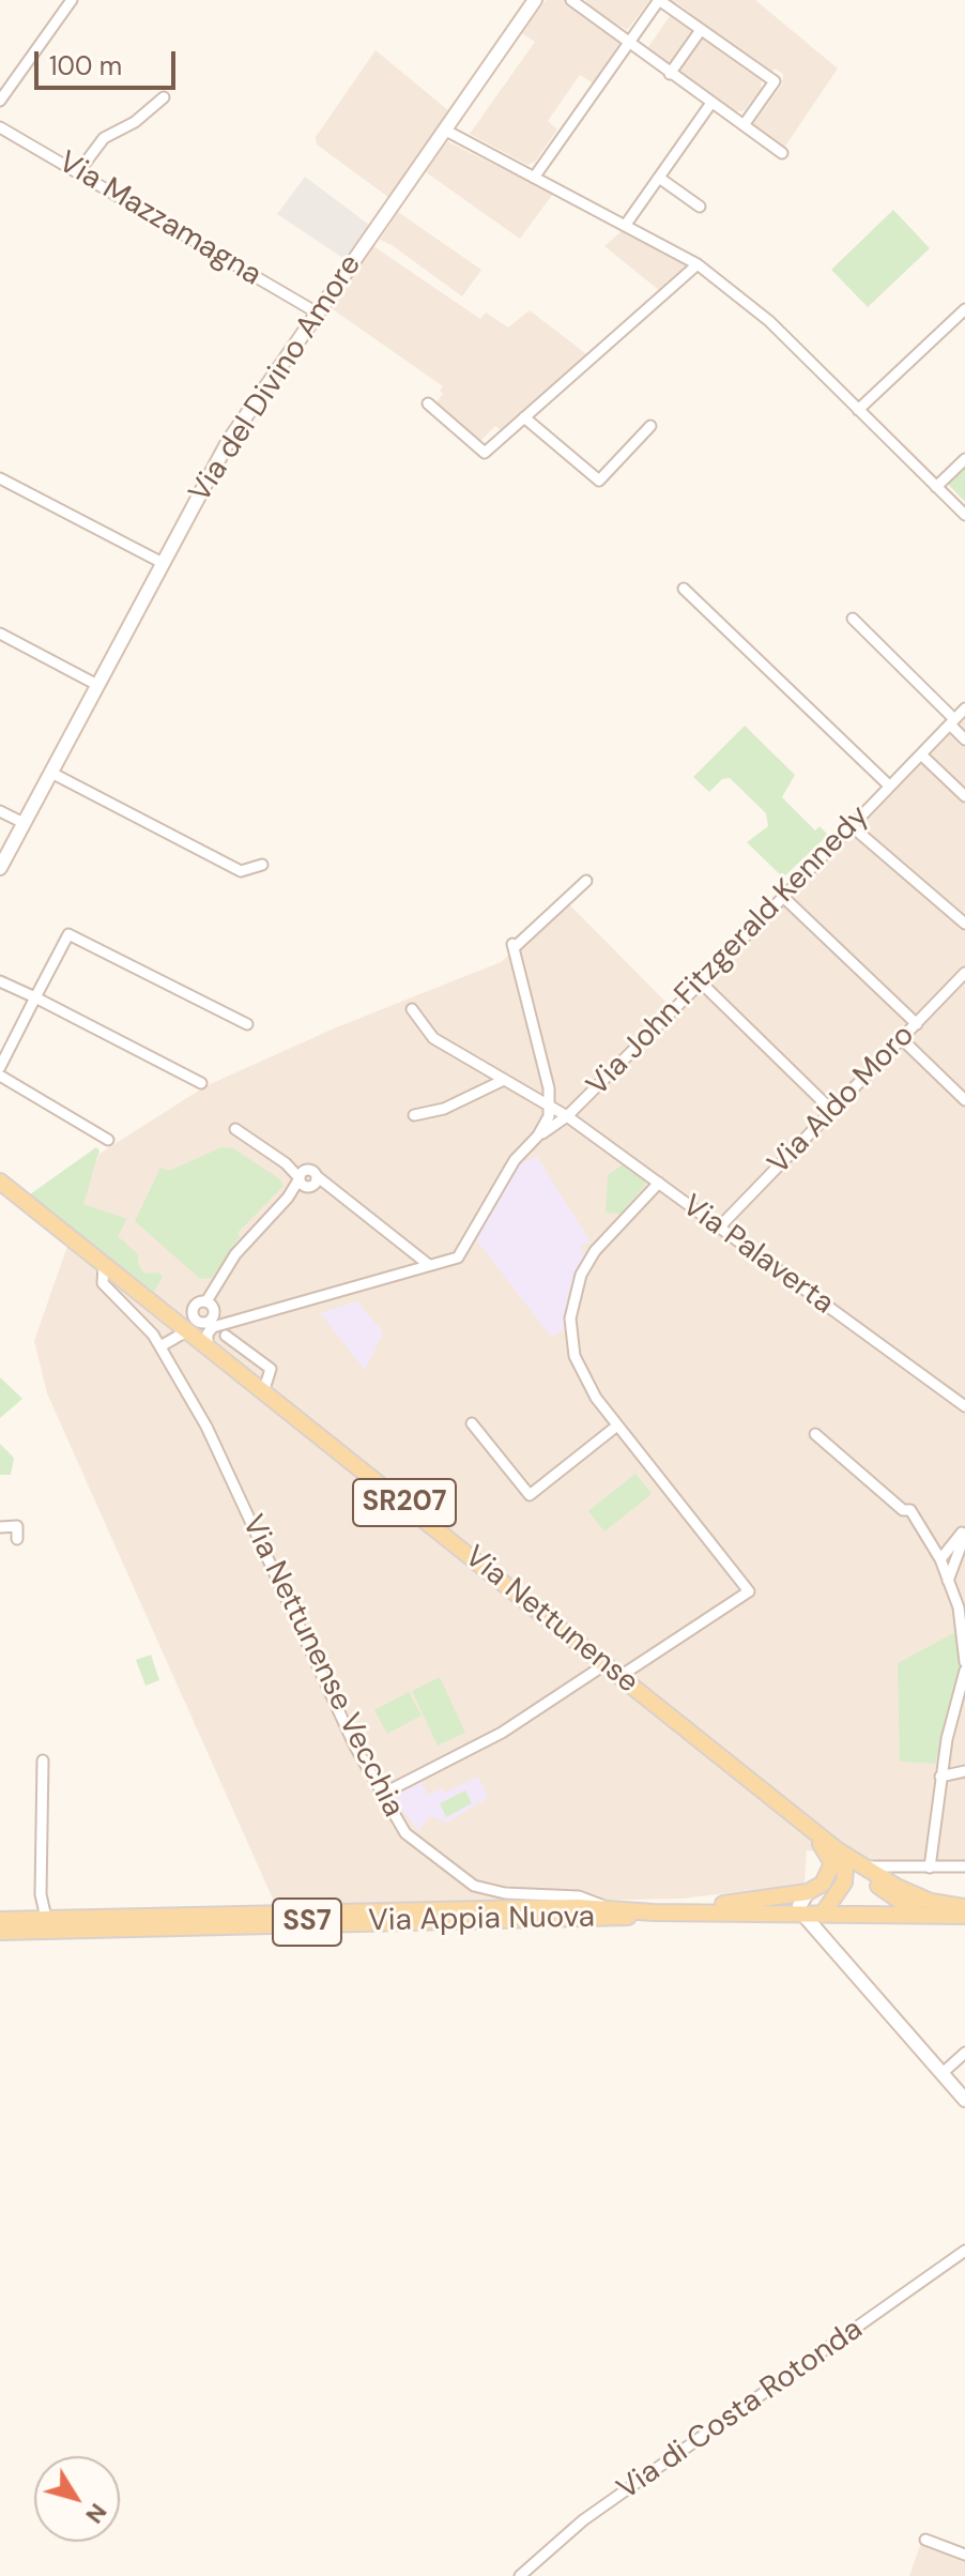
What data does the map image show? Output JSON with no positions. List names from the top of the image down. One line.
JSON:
{"streets":{"main road":["Via del Divino Amore","SR207","Via Nettunense","Via Appia Nuova","SS7"],"street":["Via Mazzamagna","Via John Fitzgerald Kennedy","Via Aldo Moro","Via Palaverta","Via Nettunense Vecchia","Via di Costa Rotonda"]},"crossings":[["Via Mazzamagna","Via del Divino Amore"],["Via John Fitzgerald Kennedy","Via Palaverta"],["Via Aldo Moro","Via Palaverta"],["Via Nettunense","Via Nettunense Vecchia"],["Via Nettunense Vecchia","Via Appia Nuova"]],"scale_bar":"100 m","north":"bottom right"}
